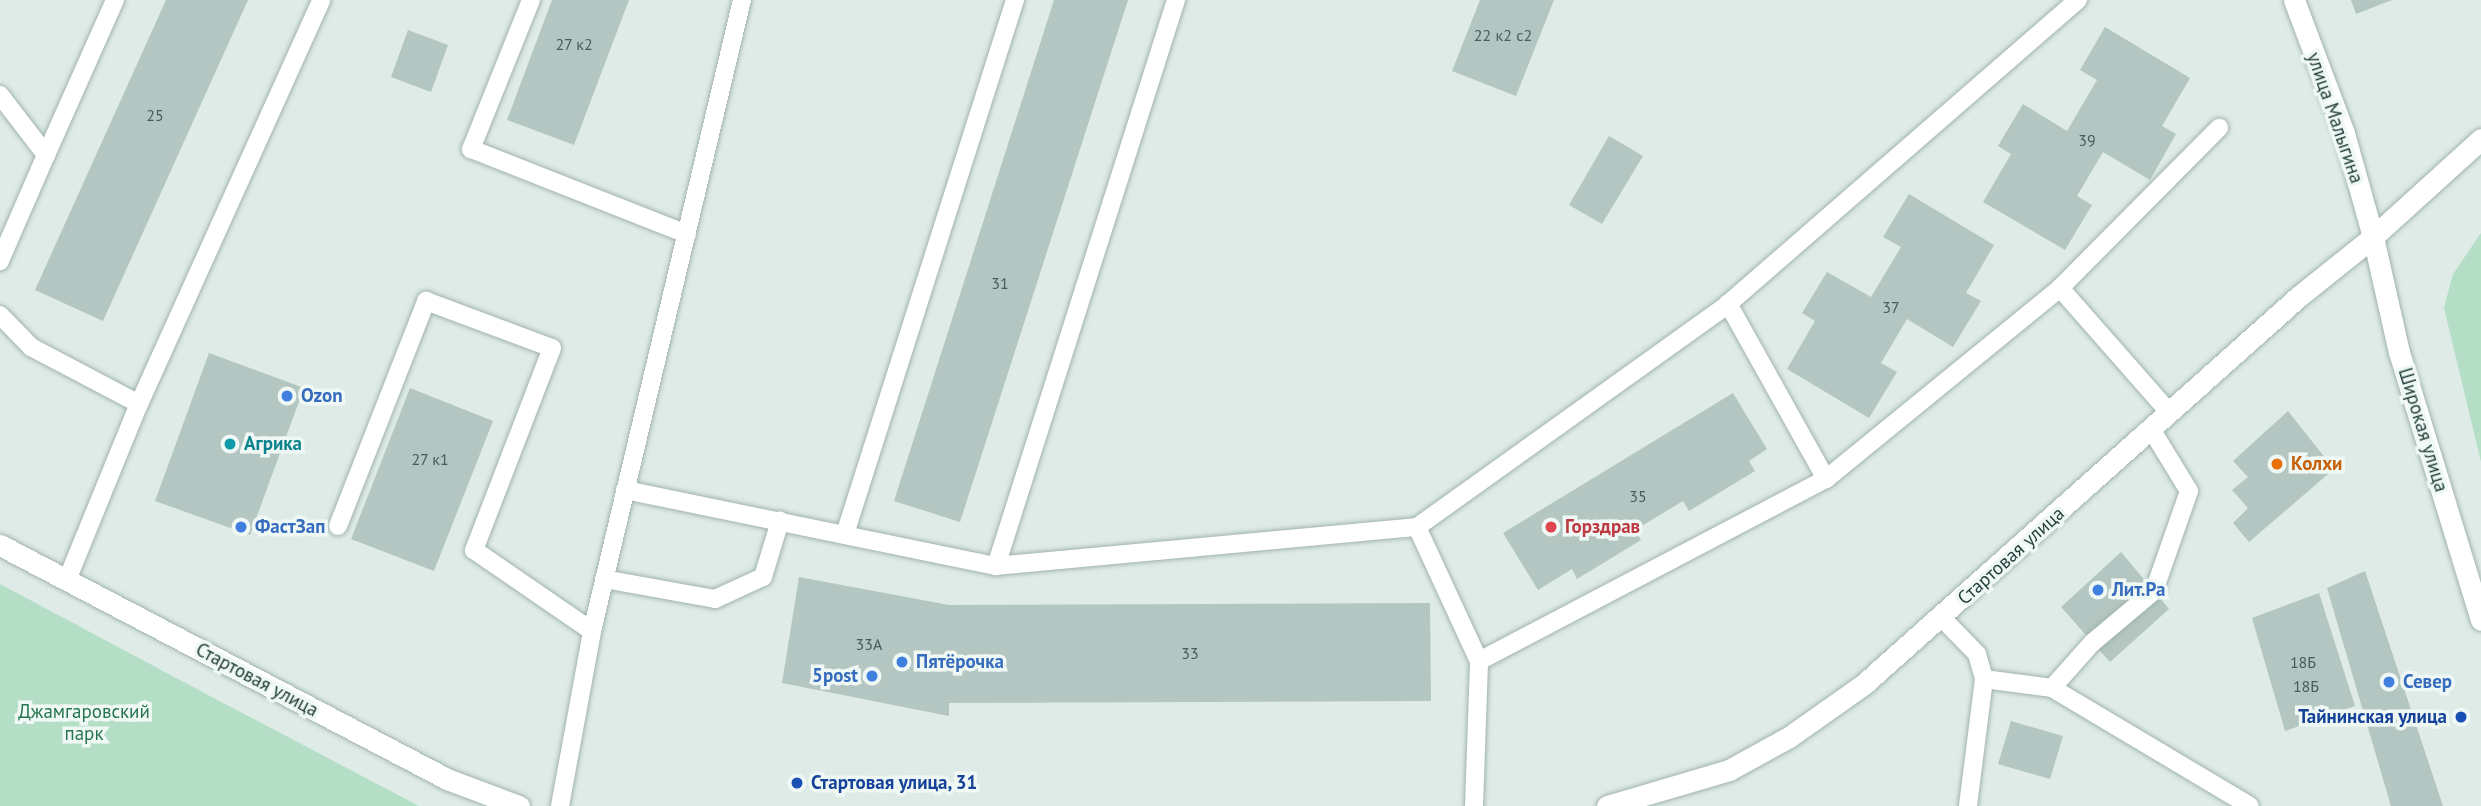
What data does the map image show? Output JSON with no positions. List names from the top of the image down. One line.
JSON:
{"streets":{"street":["улица Малыгина","Широкая улица","Стартовая улица"]},"crossings":[["улица Малыгина","Широкая улица"],["улица Малыгина","Стартовая улица"],["Широкая улица","Стартовая улица"]],"parks":["Джамгаровский парк"],"places":["Ozon","Агрика","Колхи","ФастЗап","Горздрав","Лит.Ра","Пятёрочка","5post","Север","Тайнинская улица","Стартовая улица, 31"],"house_numbers":["22 к2 с2","27 к2","25","39","31","37","27 к1","35","33А","33","18Б","18Б"]}
